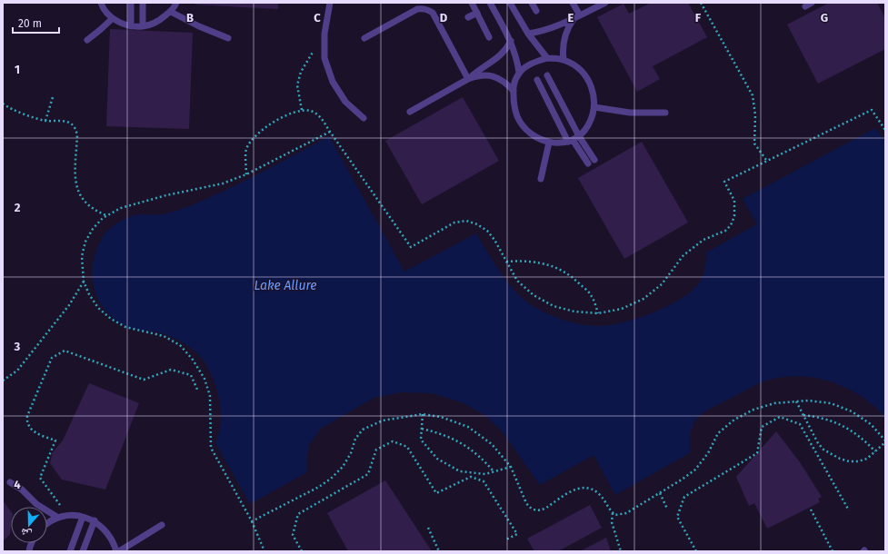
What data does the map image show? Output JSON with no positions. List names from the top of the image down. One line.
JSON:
{"water":["Lake Allure"],"scale_bar":"20 m","north":"bottom","grid":{"columns":["B","C","D","E","F","G"],"rows":["1","2","3","4"]}}
